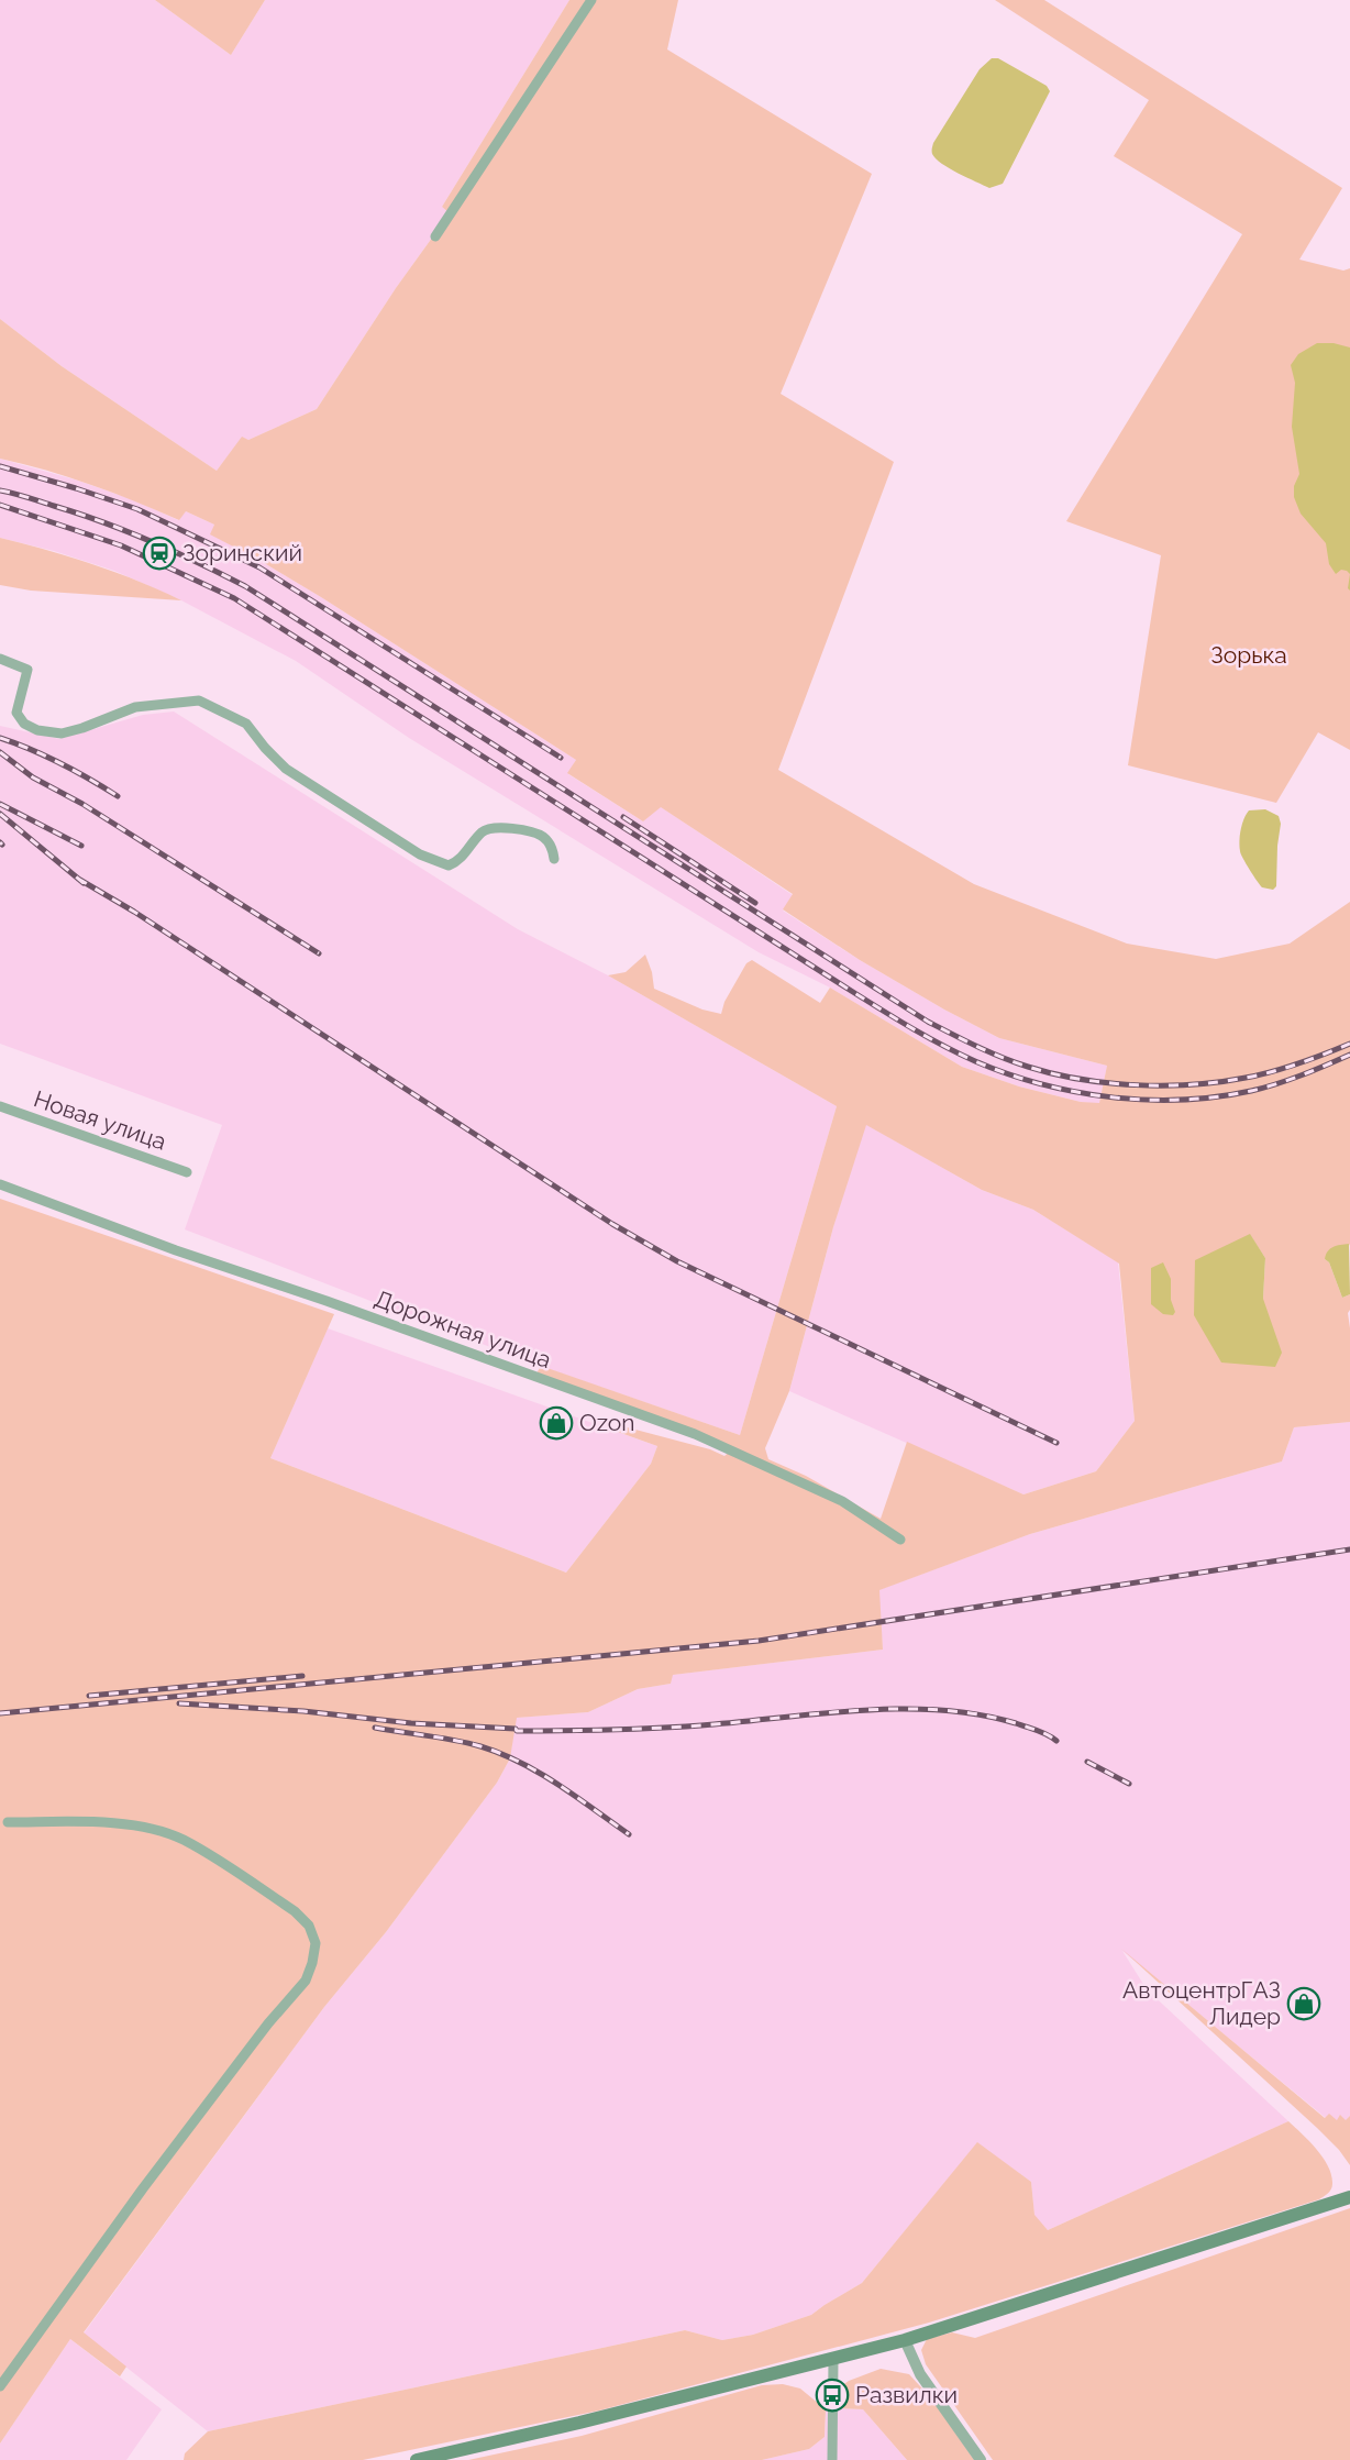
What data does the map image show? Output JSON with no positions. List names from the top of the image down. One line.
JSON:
{"streets":{"street":["Новая улица","Дорожная улица"]},"parks":["Зорька"],"places":{"station":["Зоринский"],"shop":["Ozon","АвтоцентрГАЗ Лидер"],"bus stop":["Развилки"]}}
